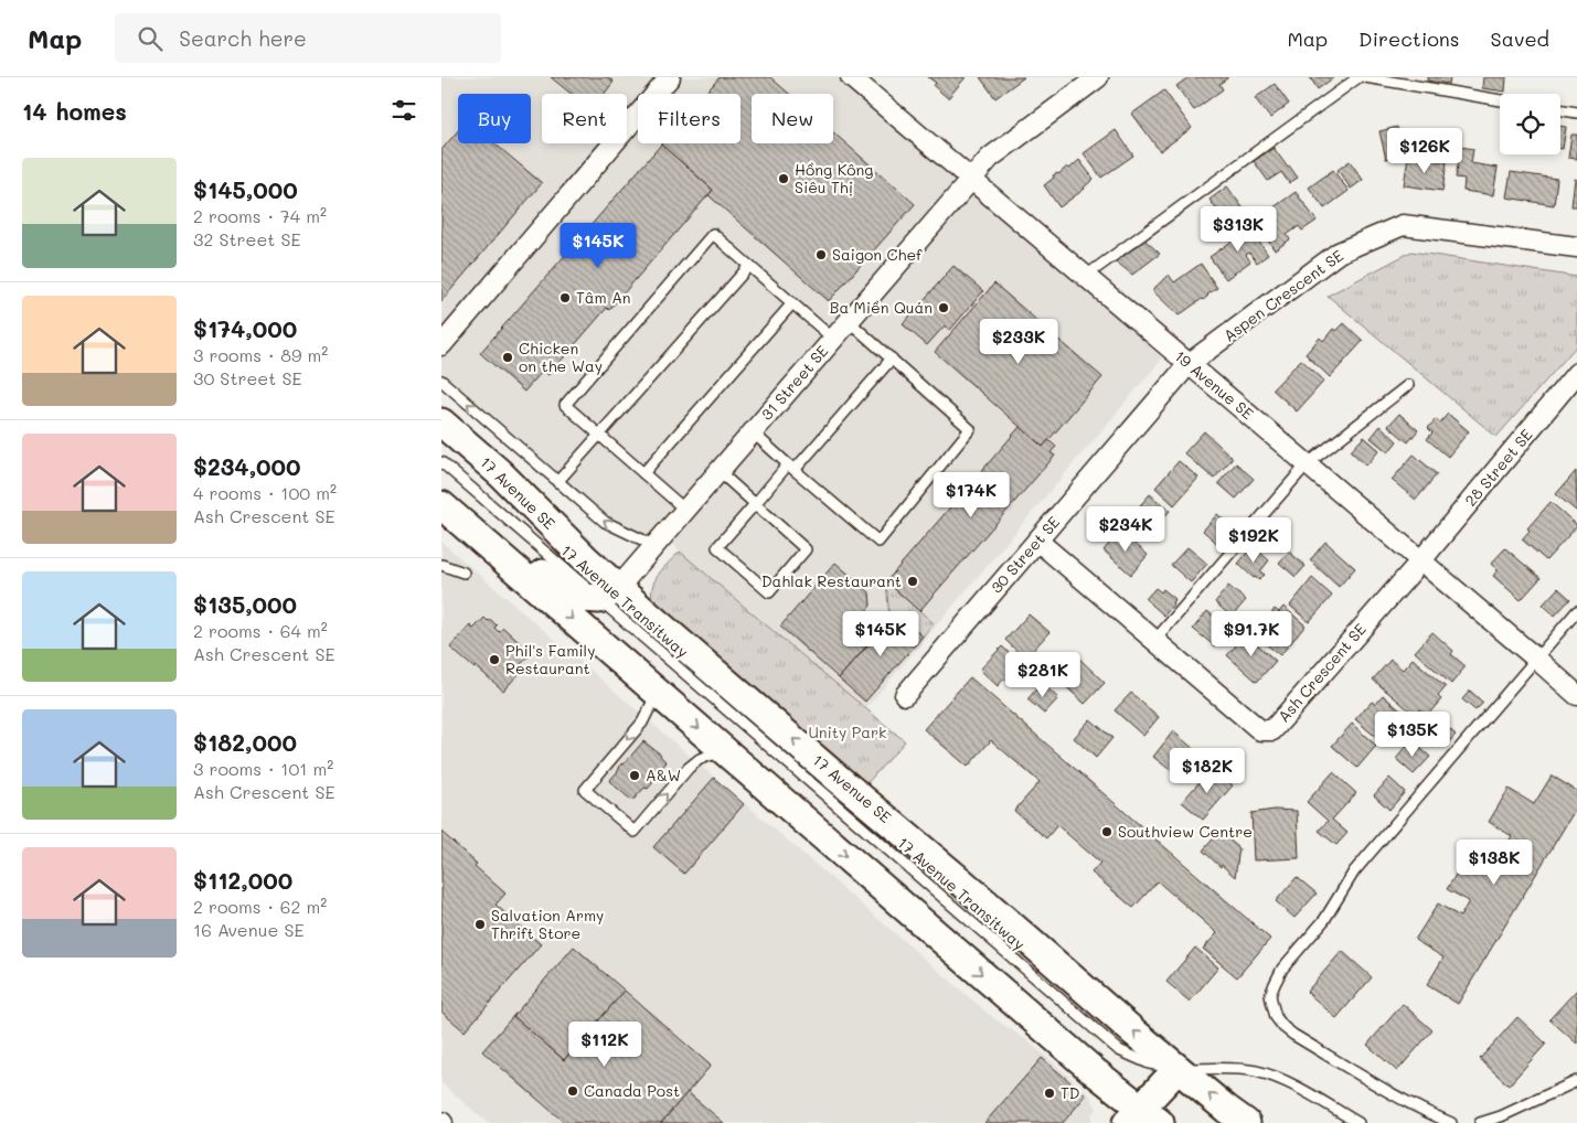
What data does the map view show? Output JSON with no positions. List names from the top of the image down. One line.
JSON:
{"streets":{"main road":["17 Avenue SE"],"street":["Aspen Crescent SE","31 Street SE","19 Avenue SE","28 Street SE","30 Street SE","Ash Crescent SE"],"lane":["17 Avenue Transitway"]},"crossings":[["Aspen Crescent SE","19 Avenue SE"],["Aspen Crescent SE","30 Street SE"],["31 Street SE","19 Avenue SE"],["31 Street SE","17 Avenue SE"],["31 Street SE","17 Avenue Transitway"],["19 Avenue SE","28 Street SE"],["19 Avenue SE","30 Street SE"],["19 Avenue SE","Ash Crescent SE"],["28 Street SE","Ash Crescent SE"],["17 Avenue SE","17 Avenue Transitway"],["30 Street SE","Ash Crescent SE"]],"parks":["Unity Park"],"places":["Hồng Kông Siêu Thị","Saigon Chef","Tâm An","Ba Miền Quán","Chicken on the Way","Dahlak Restaurant","Phil's Family Restaurant","A&W","Southview Centre","Salvation Army Thrift Store","Canada Post","TD"],"page":{"header":"Map","search":"Search here","nav":["Map","Directions","Saved"],"heading":"14 homes","chip":["Buy","Rent","Filters","New"],"price":["$126K","$313K","$145K","$233K","$174K","$234K","$192K","$145K","$91.7K","$281K","$135K","$182K","$138K","$112K"],"list":[{"name":"$145,000","note":"2 rooms · 74 m² · 32 Street SE"},{"name":"$174,000","note":"3 rooms · 89 m² · 30 Street SE"},{"name":"$234,000","note":"4 rooms · 100 m² · Ash Crescent SE"},{"name":"$135,000","note":"2 rooms · 64 m² · Ash Crescent SE"},{"name":"$182,000","note":"3 rooms · 101 m² · Ash Crescent SE"},{"name":"$112,000","note":"2 rooms · 62 m² · 16 Avenue SE"}]}}
